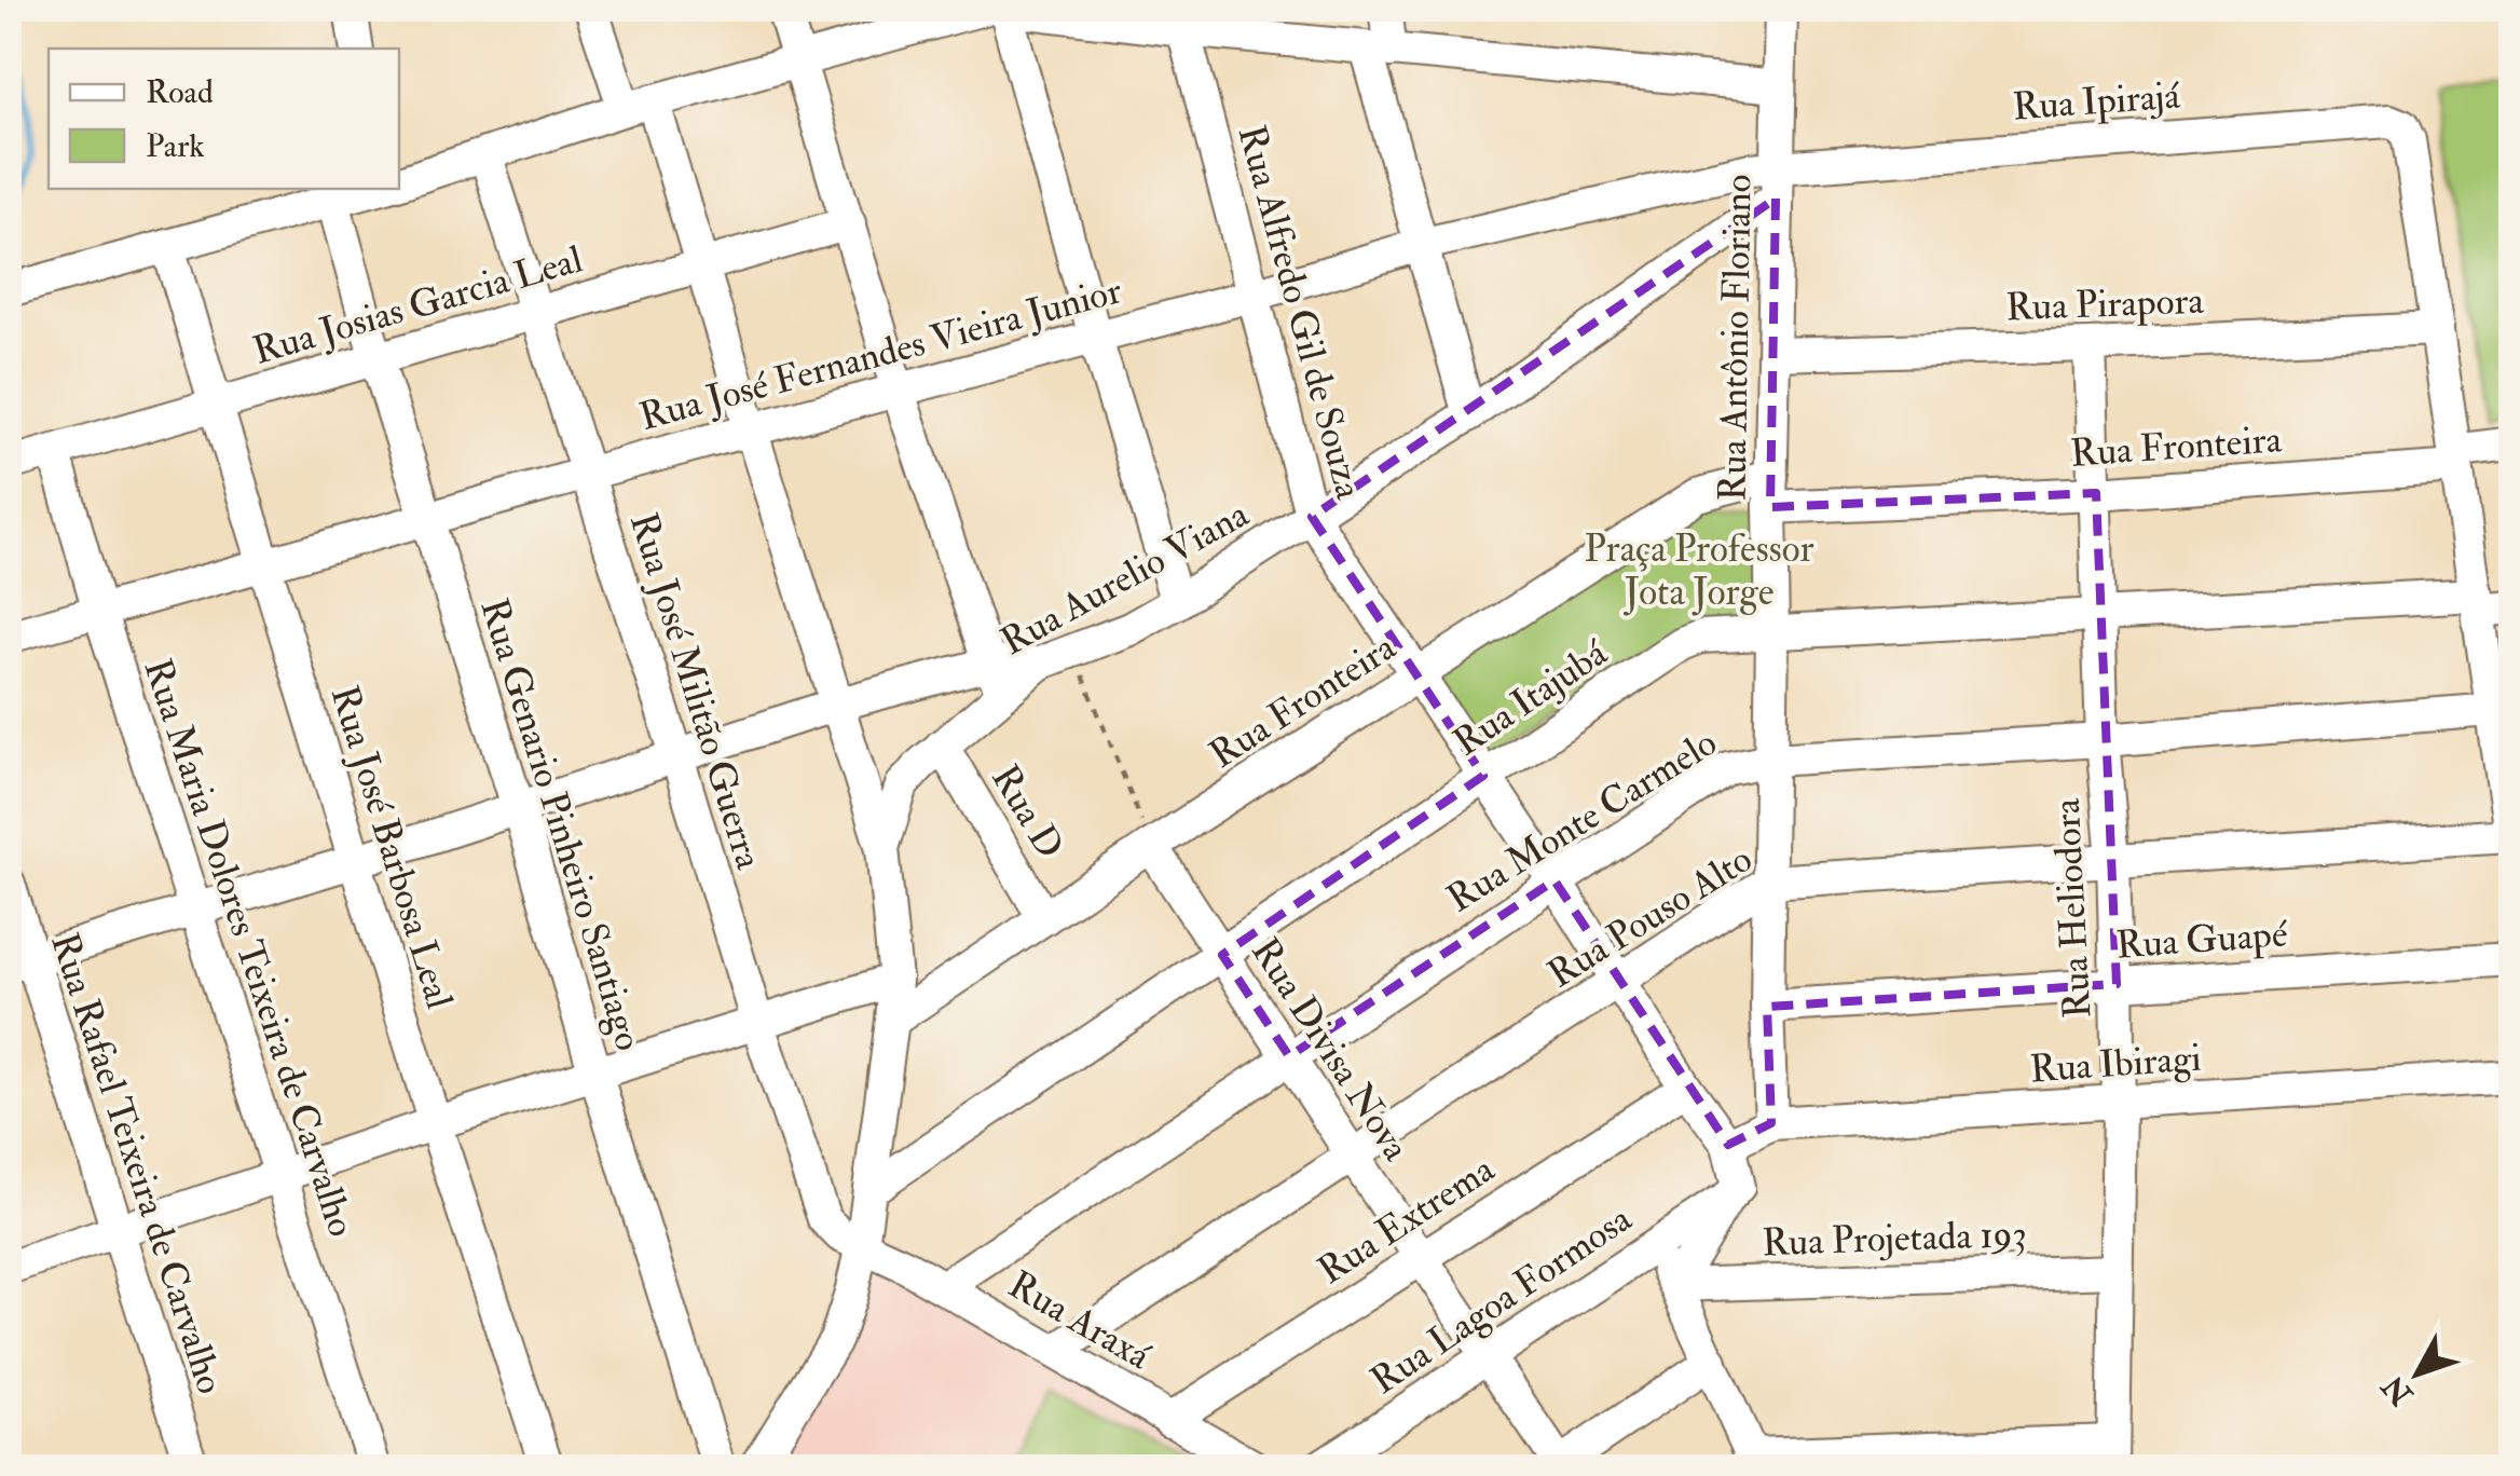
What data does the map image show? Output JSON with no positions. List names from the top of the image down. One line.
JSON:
{"streets":{"street":["Rua Ipirajá","Rua Pirapora","Rua Josias Garcia Leal","Rua Alfredo Gil de Souza","Rua Antônio Floriano","Rua José Fernandes Vieira Junior","Rua Fronteira","Rua Aurelio Viana","Rua José Militão Guerra","Rua Itajubá","Rua D","Rua Monte Carmelo","Rua Genario Pinheiro Santiago","Rua José Barbosa Leal","Rua Heliodora","Rua Pouso Alto","Rua Guapé","Rua Maria Dolores Teixeira de Carvalho","Rua Divisa Nova","Rua Ibiragi","Rua Rafael Teixeira de Carvalho","Rua Extrema","Rua Projetada 193","Rua Lagoa Formosa","Rua Araxá"]},"crossings":[["Rua Ipirajá","Rua Pirapora"],["Rua Ipirajá","Rua Antônio Floriano"],["Rua Ipirajá","Rua José Fernandes Vieira Junior"],["Rua Pirapora","Rua Antônio Floriano"],["Rua Pirapora","Rua Heliodora"],["Rua Josias Garcia Leal","Rua José Militão Guerra"],["Rua Josias Garcia Leal","Rua Genario Pinheiro Santiago"],["Rua Josias Garcia Leal","Rua José Barbosa Leal"],["Rua Josias Garcia Leal","Rua Maria Dolores Teixeira de Carvalho"],["Rua Alfredo Gil de Souza","Rua José Fernandes Vieira Junior"],["Rua Alfredo Gil de Souza","Rua Fronteira"],["Rua Alfredo Gil de Souza","Rua Aurelio Viana"],["Rua Alfredo Gil de Souza","Rua Itajubá"],["Rua Alfredo Gil de Souza","Rua Monte Carmelo"],["Rua Alfredo Gil de Souza","Rua Pouso Alto"],["Rua Alfredo Gil de Souza","Rua Ibiragi"],["Rua Alfredo Gil de Souza","Rua Extrema"],["Rua Antônio Floriano","Rua José Fernandes Vieira Junior"],["Rua Antônio Floriano","Rua Fronteira"],["Rua Antônio Floriano","Rua Aurelio Viana"],["Rua Antônio Floriano","Rua Itajubá"],["Rua Antônio Floriano","Rua Monte Carmelo"],["Rua Antônio Floriano","Rua Pouso Alto"],["Rua Antônio Floriano","Rua Guapé"],["Rua Antônio Floriano","Rua Ibiragi"],["Rua José Fernandes Vieira Junior","Rua José Militão Guerra"],["Rua José Fernandes Vieira Junior","Rua Genario Pinheiro Santiago"],["Rua José Fernandes Vieira Junior","Rua José Barbosa Leal"],["Rua José Fernandes Vieira Junior","Rua Maria Dolores Teixeira de Carvalho"],["Rua Fronteira","Rua Aurelio Viana"],["Rua Fronteira","Rua D"],["Rua Fronteira","Rua Heliodora"],["Rua Fronteira","Rua Divisa Nova"],["Rua Aurelio Viana","Rua José Militão Guerra"],["Rua Aurelio Viana","Rua Itajubá"],["Rua Aurelio Viana","Rua D"],["Rua Aurelio Viana","Rua Araxá"],["Rua José Militão Guerra","Rua Araxá"],["Rua Itajubá","Rua Heliodora"],["Rua Itajubá","Rua Divisa Nova"],["Rua Monte Carmelo","Rua Heliodora"],["Rua Monte Carmelo","Rua Divisa Nova"],["Rua Monte Carmelo","Rua Araxá"],["Rua Heliodora","Rua Pouso Alto"],["Rua Heliodora","Rua Guapé"],["Rua Heliodora","Rua Ibiragi"],["Rua Heliodora","Rua Projetada 193"],["Rua Pouso Alto","Rua Divisa Nova"],["Rua Pouso Alto","Rua Araxá"],["Rua Divisa Nova","Rua Extrema"],["Rua Divisa Nova","Rua Lagoa Formosa"],["Rua Extrema","Rua Araxá"]],"parks":["Praça Professor Jota Jorge"],"legend":["Road","Park"],"north":"bottom left"}
